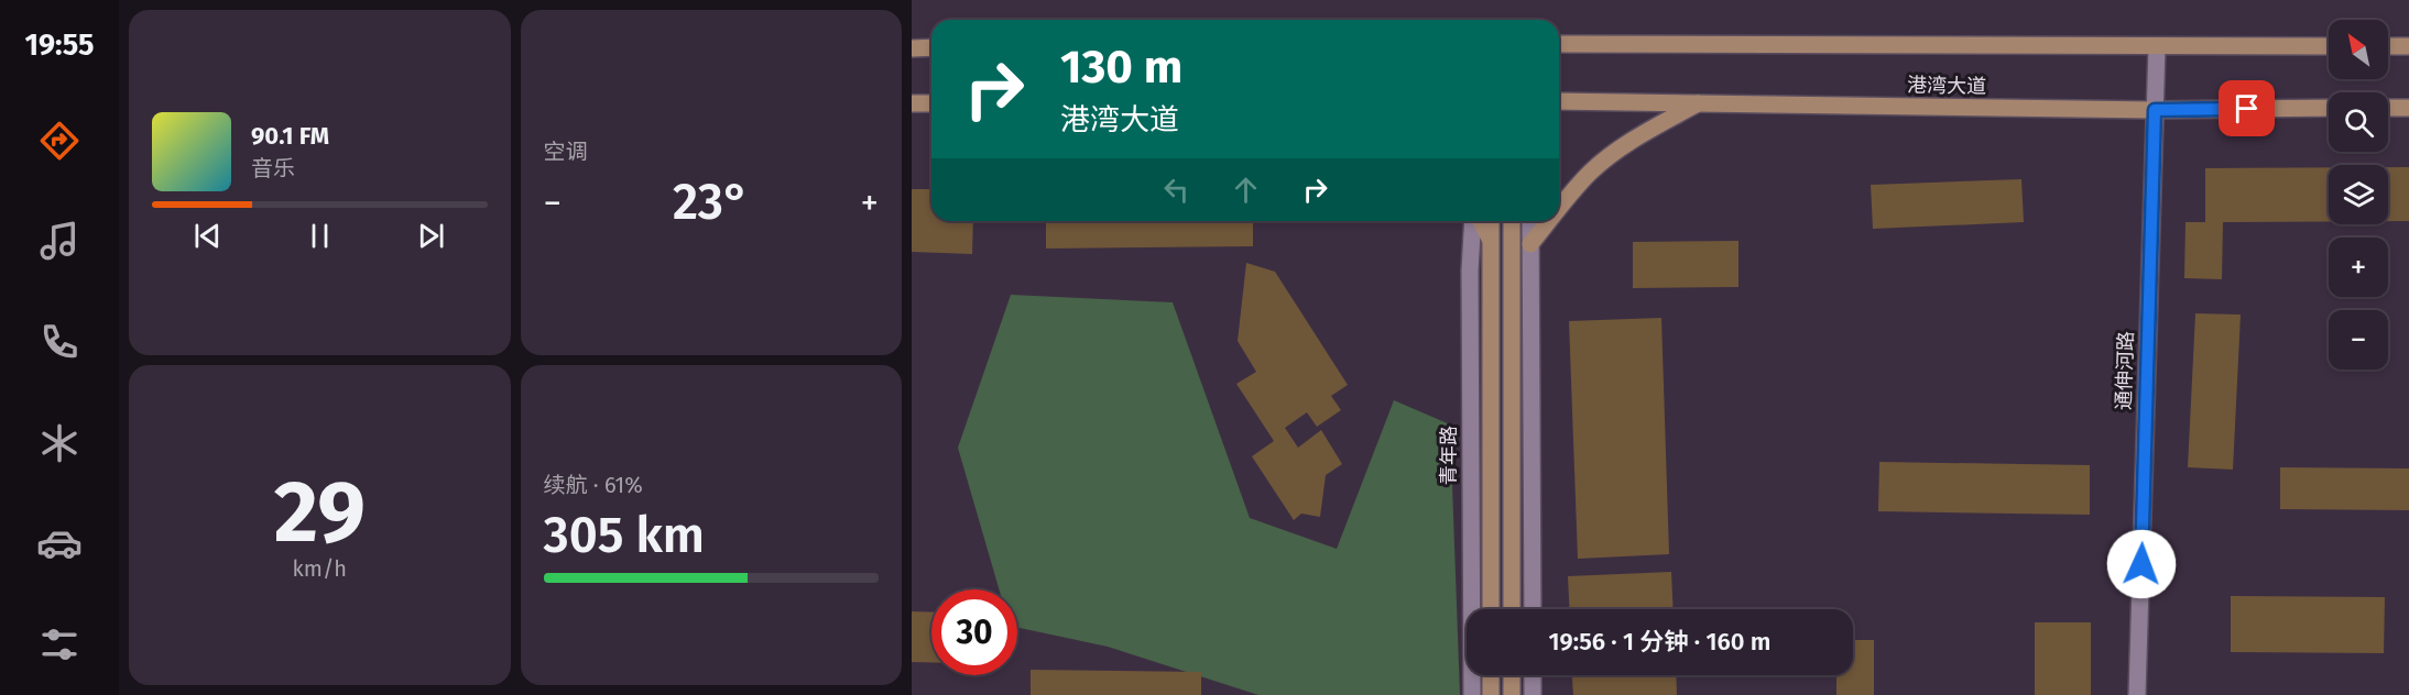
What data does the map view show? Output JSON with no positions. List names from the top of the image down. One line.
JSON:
{"streets":{"main road":["港湾大道"],"street":["通伸河路","青年路"]},"crossings":[["港湾大道","通伸河路"]],"north":"top left","page":{"tabs":"19:55","tile":["空调",["29","km/h"],["续航 · 61%","305 km"]],"map_buttons":["+","−"],"turn":["130 m","港湾大道"],"song":["90.1 FM","音乐"],"heat":["−","23°","+"],"limit":"30","trip":"19:56 · 1 分钟 · 160 m"}}
